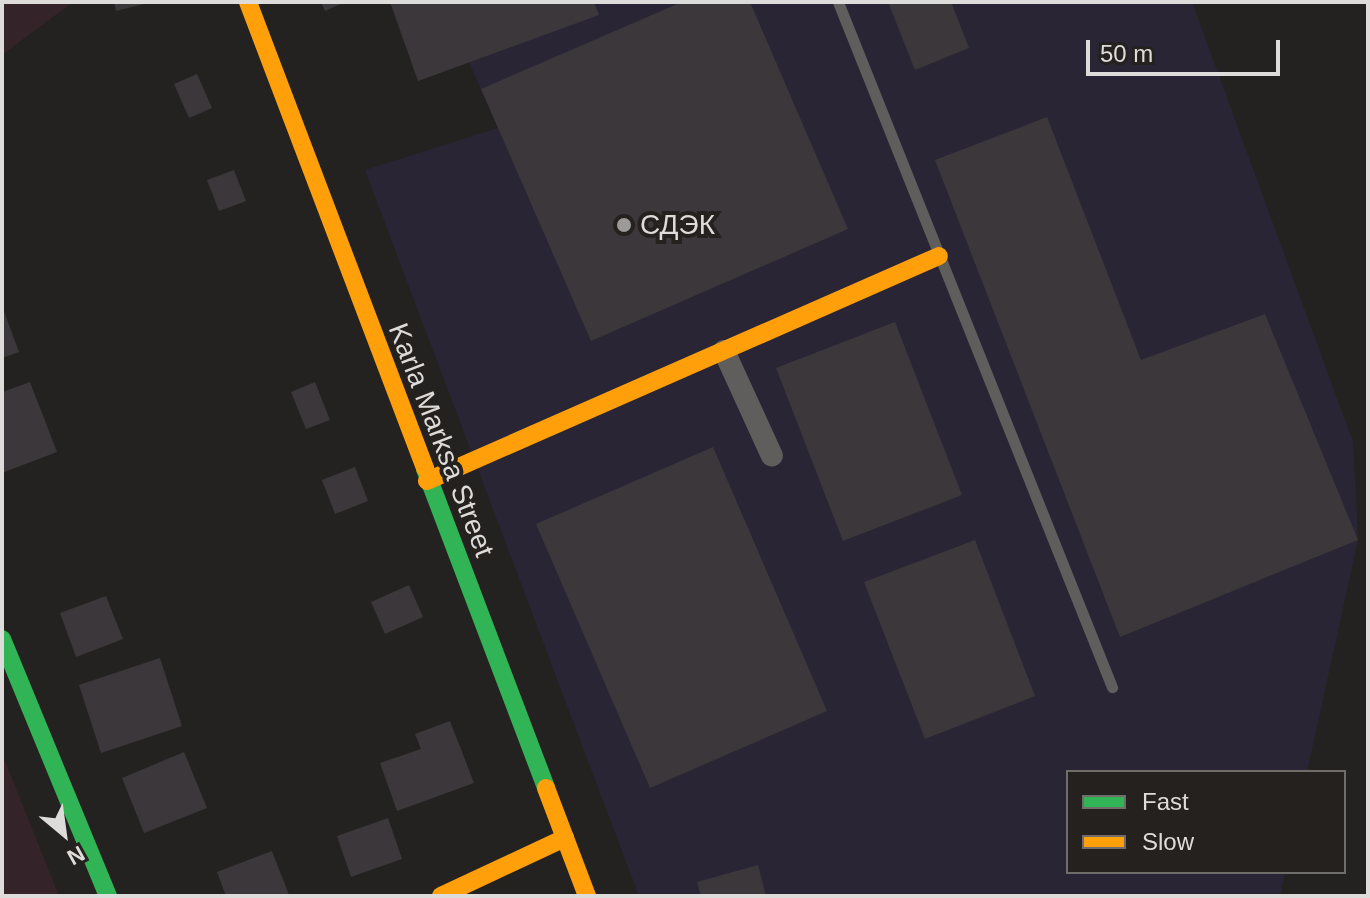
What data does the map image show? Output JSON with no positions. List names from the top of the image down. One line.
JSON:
{"streets":{"street":["Karla Marksa Street"]},"places":["СДЭК"],"legend":["Fast","Slow"],"scale_bar":"50 m","north":"bottom right"}
